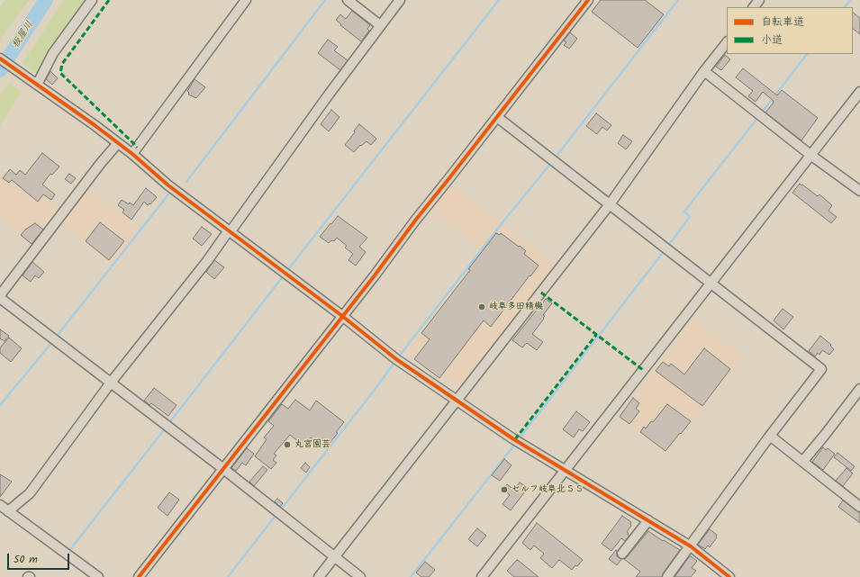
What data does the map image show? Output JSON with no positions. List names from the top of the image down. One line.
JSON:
{"water":["板屋川"],"places":["岐阜多田精機","丸宮園芸","セルフ岐阜北ＳＳ"],"legend":["自転車道","小道"],"scale_bar":"50 m"}
